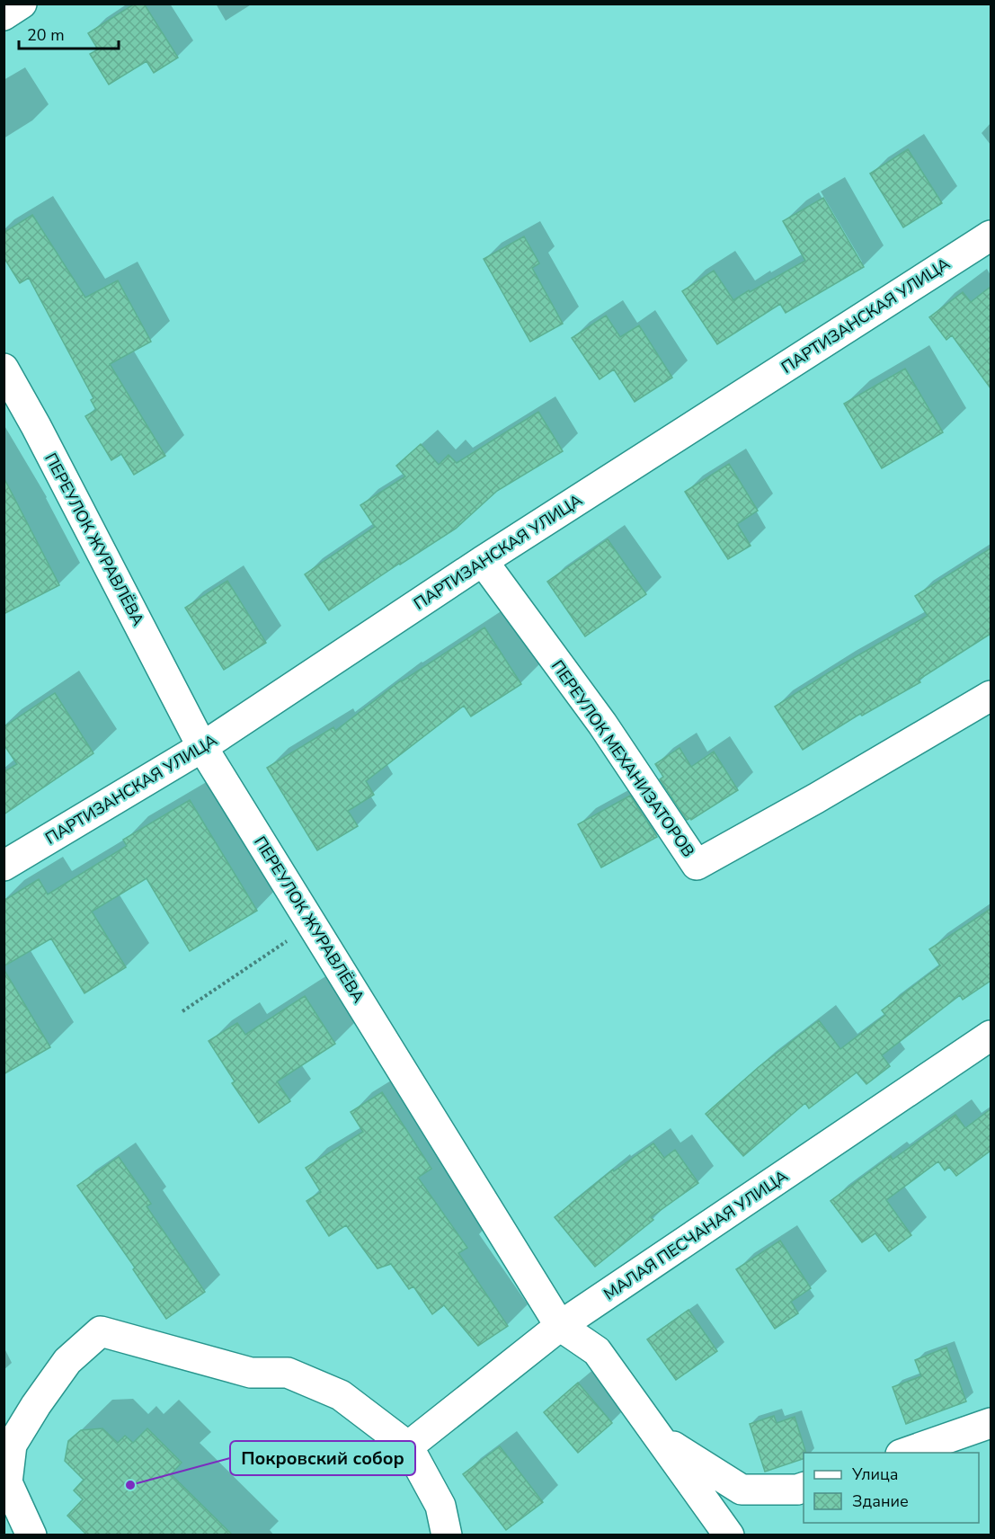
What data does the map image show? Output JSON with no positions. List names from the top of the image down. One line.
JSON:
{"streets":{"street":["ПАРТИЗАНСКАЯ УЛИЦА","ПЕРЕУЛОК ЖУРАВЛЁВА","ПЕРЕУЛОК МЕХАНИЗАТОРОВ","МАЛАЯ ПЕСЧАНАЯ УЛИЦА"]},"crossings":[["ПАРТИЗАНСКАЯ УЛИЦА","ПЕРЕУЛОК ЖУРАВЛЁВА"],["ПАРТИЗАНСКАЯ УЛИЦА","ПЕРЕУЛОК МЕХАНИЗАТОРОВ"],["ПЕРЕУЛОК ЖУРАВЛЁВА","МАЛАЯ ПЕСЧАНАЯ УЛИЦА"]],"places":["Покровский собор"],"legend":["Улица","Здание"],"scale_bar":"20 m"}
